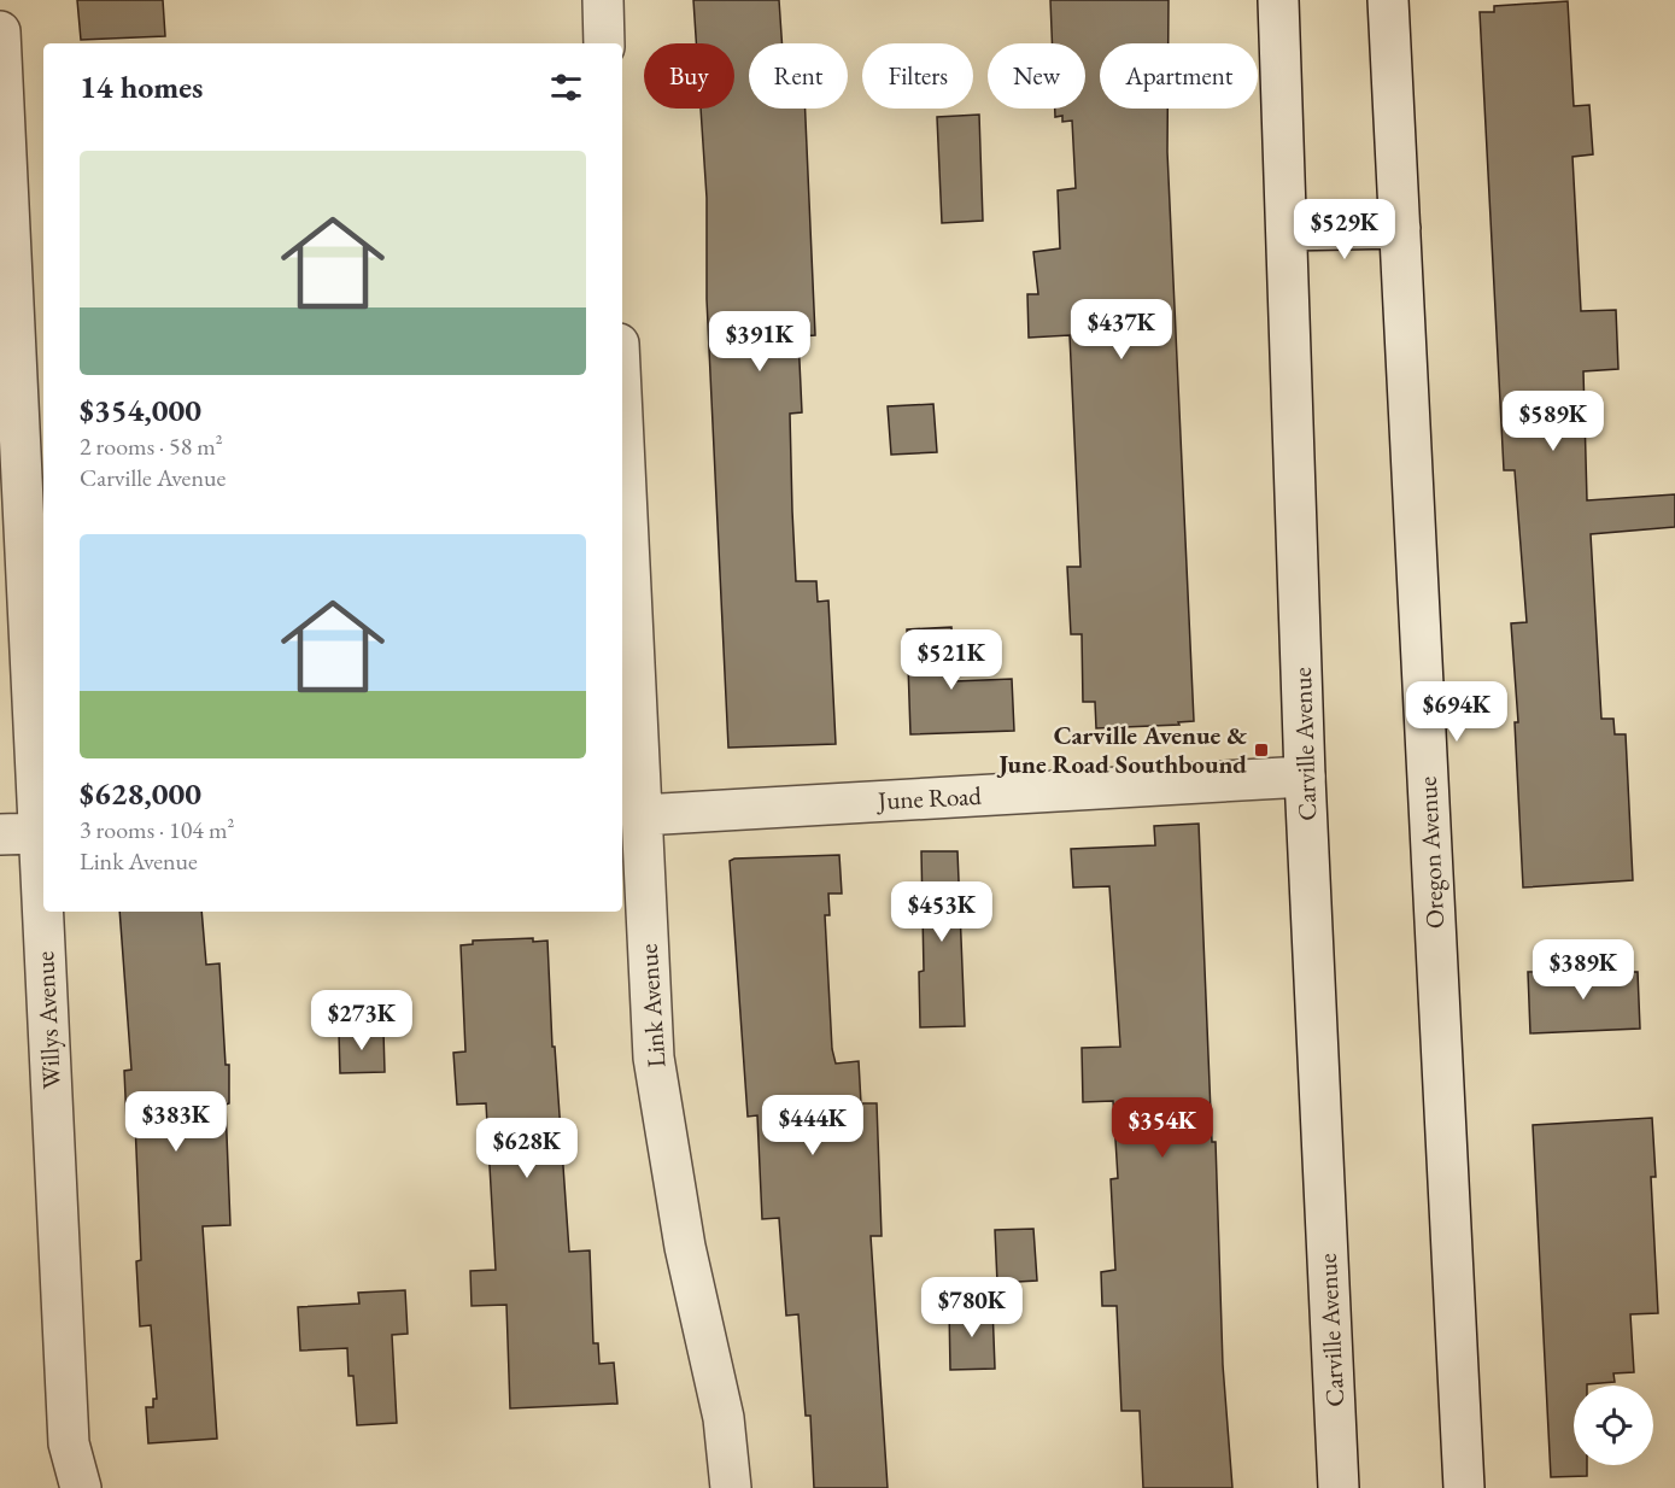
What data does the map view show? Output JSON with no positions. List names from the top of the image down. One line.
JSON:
{"streets":{"street":["Carville Avenue","June Road","Oregon Avenue","Link Avenue","Willys Avenue"]},"crossings":[["Carville Avenue","June Road"],["June Road","Link Avenue"]],"places":{"transit":["Carville Avenue & June Road Southbound"]},"page":{"chip":["Buy","Rent","Filters","New","Apartment"],"heading":"14 homes","list":[{"name":"$354,000","note":"2 rooms · 58 m² · Carville Avenue"},{"name":"$628,000","note":"3 rooms · 104 m² · Link Avenue"}],"price":["$529K","$437K","$391K","$589K","$521K","$694K","$453K","$389K","$273K","$383K","$444K","$354K","$628K","$780K"]}}
